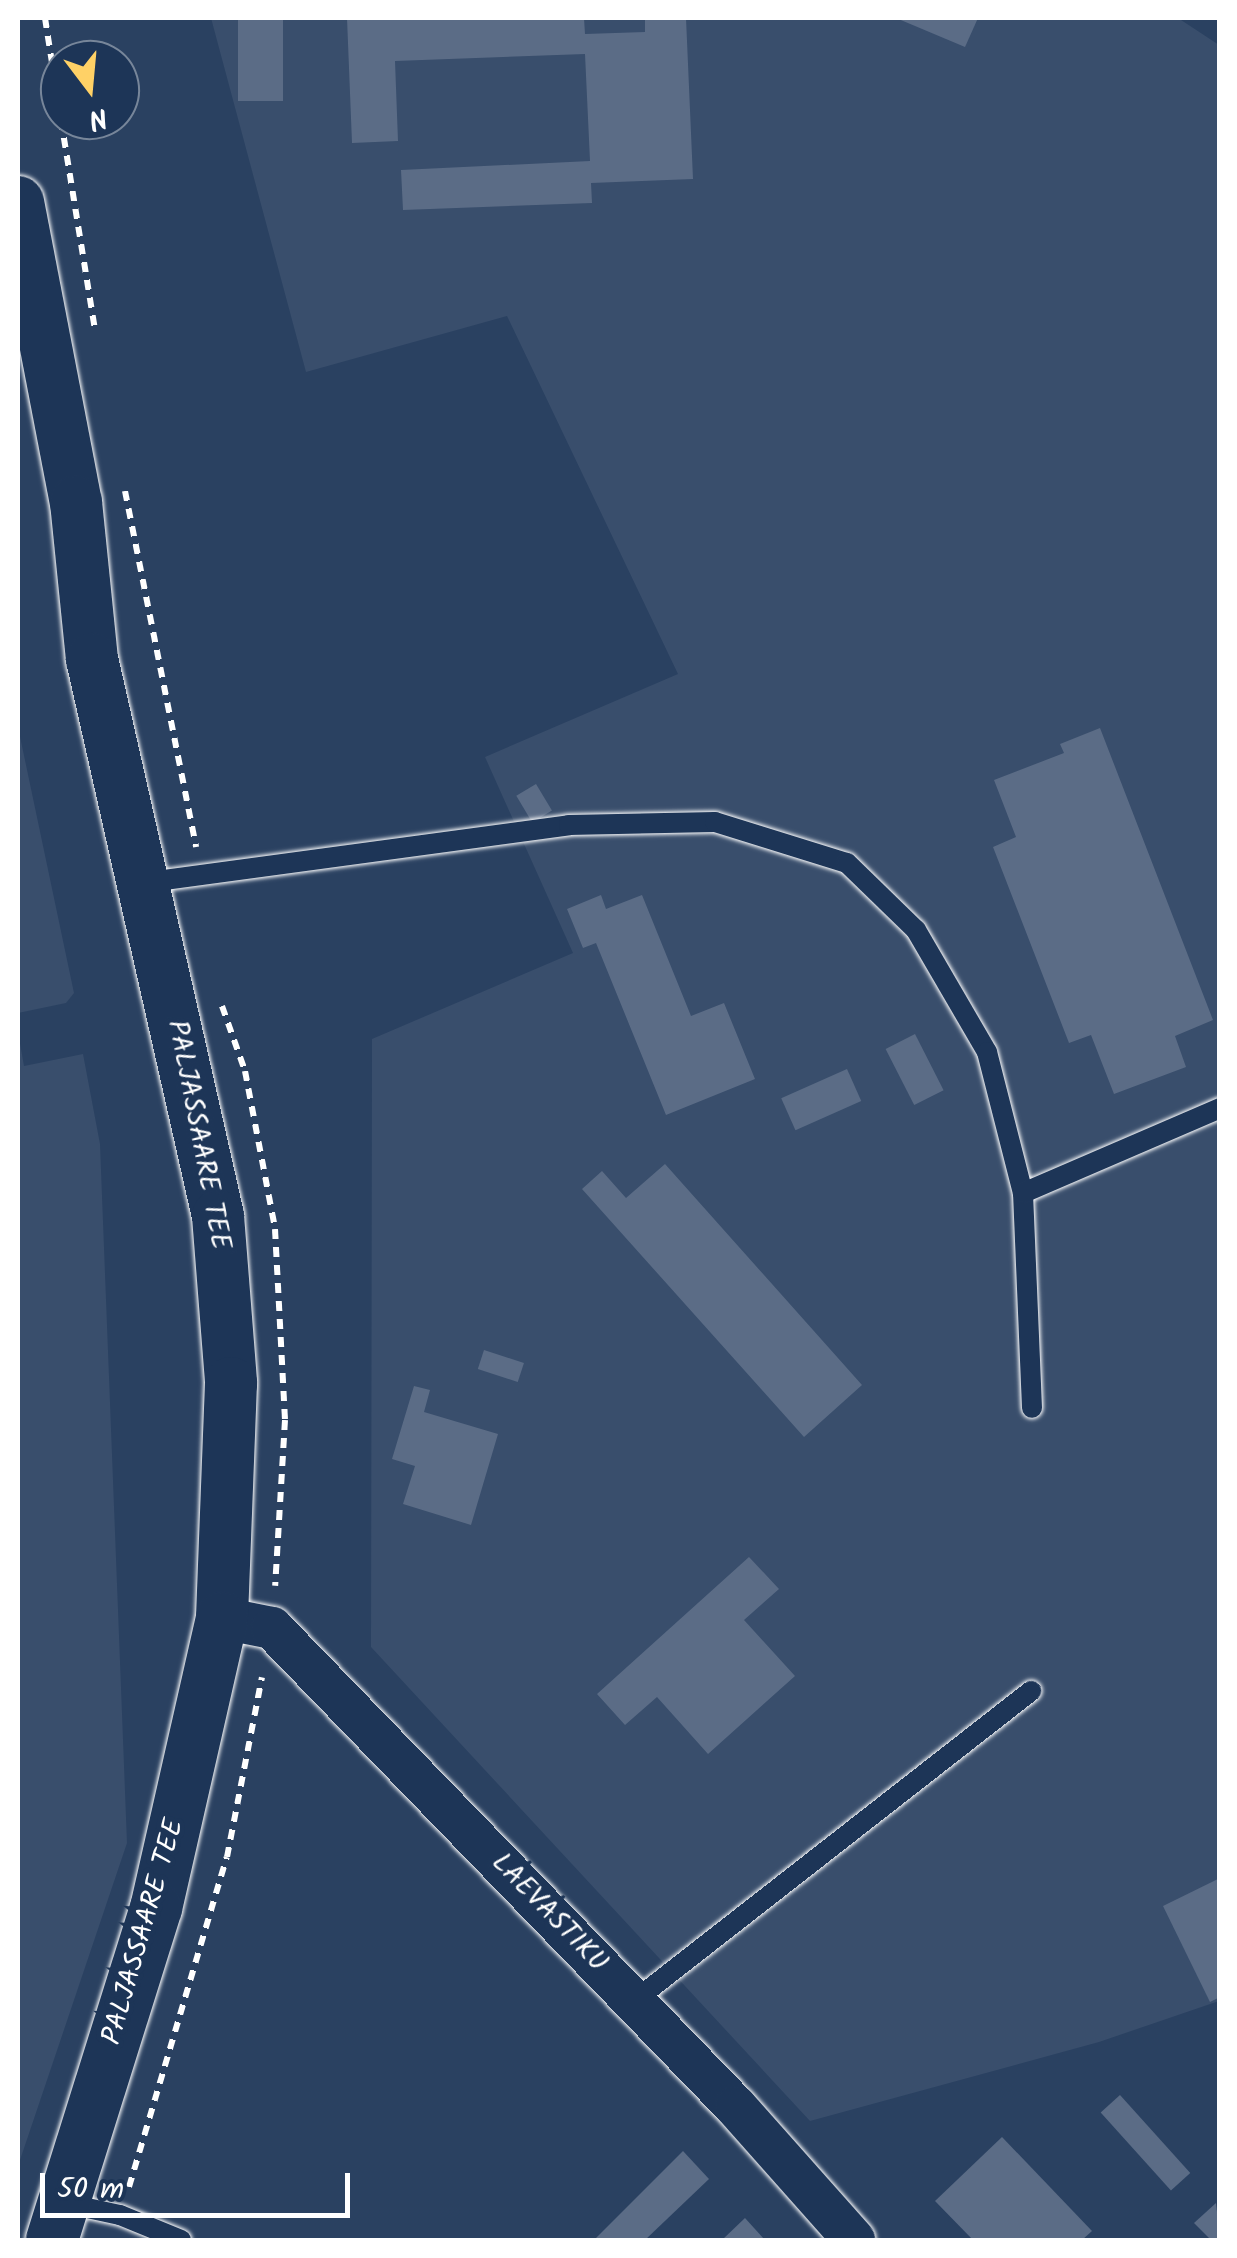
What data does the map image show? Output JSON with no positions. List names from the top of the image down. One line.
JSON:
{"streets":{"street":["PALJASSAARE TEE","LAEVASTIKU"]},"crossings":[["PALJASSAARE TEE","LAEVASTIKU"]],"scale_bar":"50 m","north":"bottom"}
